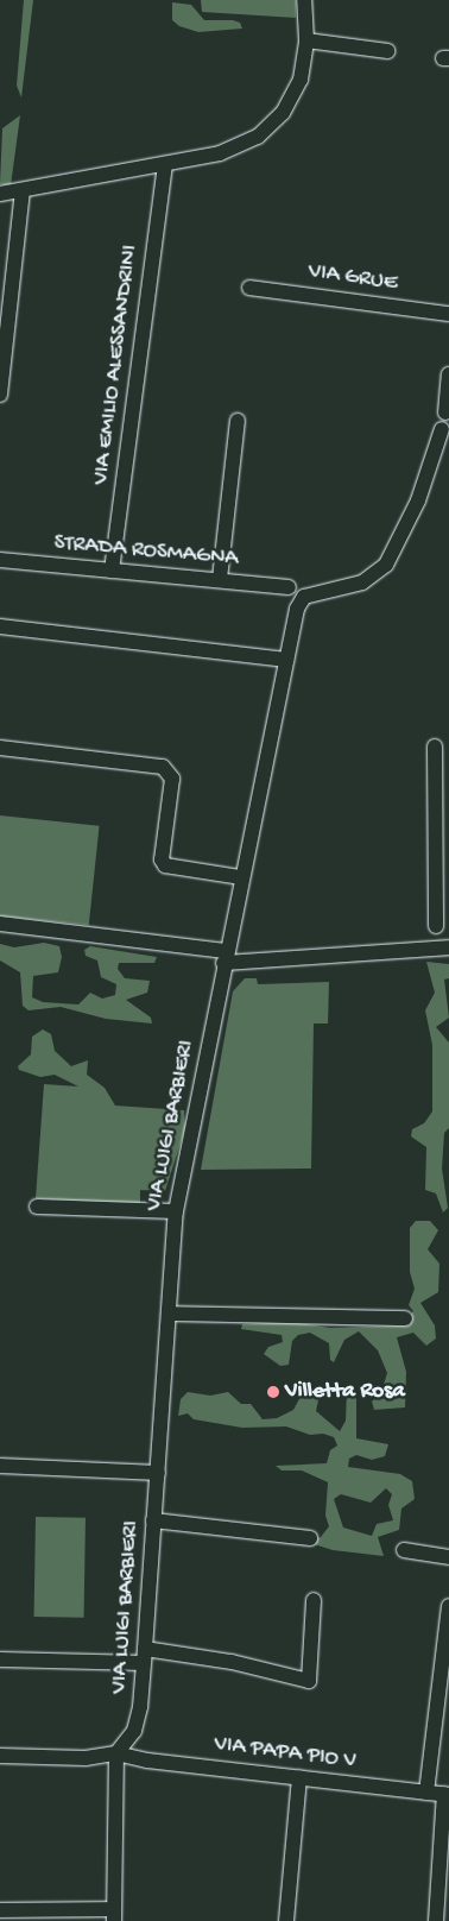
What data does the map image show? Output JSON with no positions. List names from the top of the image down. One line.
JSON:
{"streets":{"street":["VIA GRUE","VIA EMILIO ALESSANDRINI","STRADA ROSMAGNA","VIA LUIGI BARBIERI","VIA PAPA PIO V"]},"crossings":[["VIA EMILIO ALESSANDRINI","STRADA ROSMAGNA"],["VIA LUIGI BARBIERI","VIA PAPA PIO V"]],"places":["Villetta Rosa"]}
